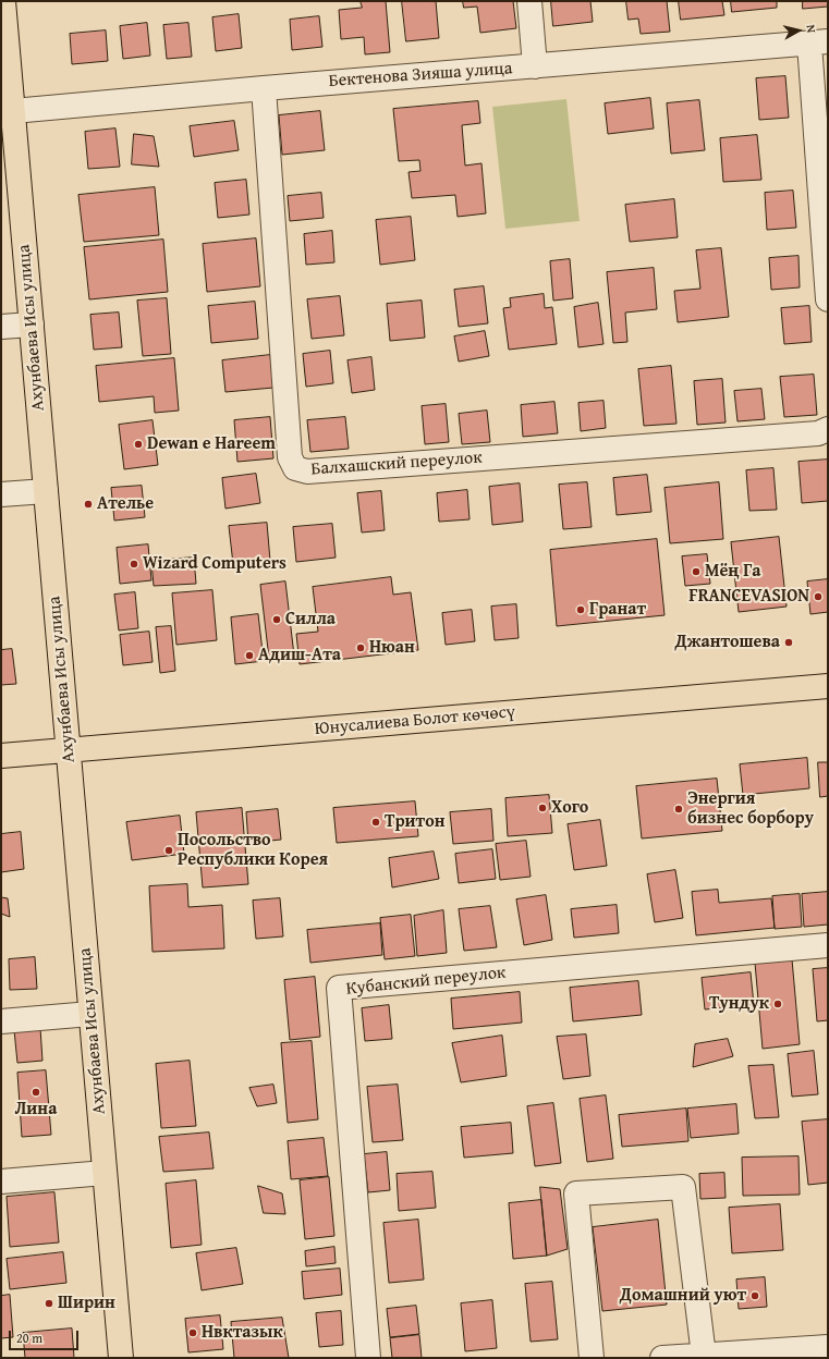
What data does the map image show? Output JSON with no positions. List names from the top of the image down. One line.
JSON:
{"streets":{"main road":["Ахунбаева Исы улица","Юнусалиева Болот көчөсү"],"street":["Бектенова Зияша улица","Балхашский переулок","Кубанский переулок"]},"crossings":[["Бектенова Зияша улица","Ахунбаева Исы улица"],["Бектенова Зияша улица","Балхашский переулок"],["Ахунбаева Исы улица","Юнусалиева Болот көчөсү"]],"places":["Dewan e Hareem","Ателье","Wizard Computers","Мёң Га","FRANCEVASION","Гранат","Силла","Джантошева","Нюан","Адиш-Ата","Хого","Энергия бизнес борбору","Тритон","Посольство Республики Корея","Тундук","Лина","Домашний уют","Ширин","Нвктазык"],"scale_bar":"20 m","north":"right"}
